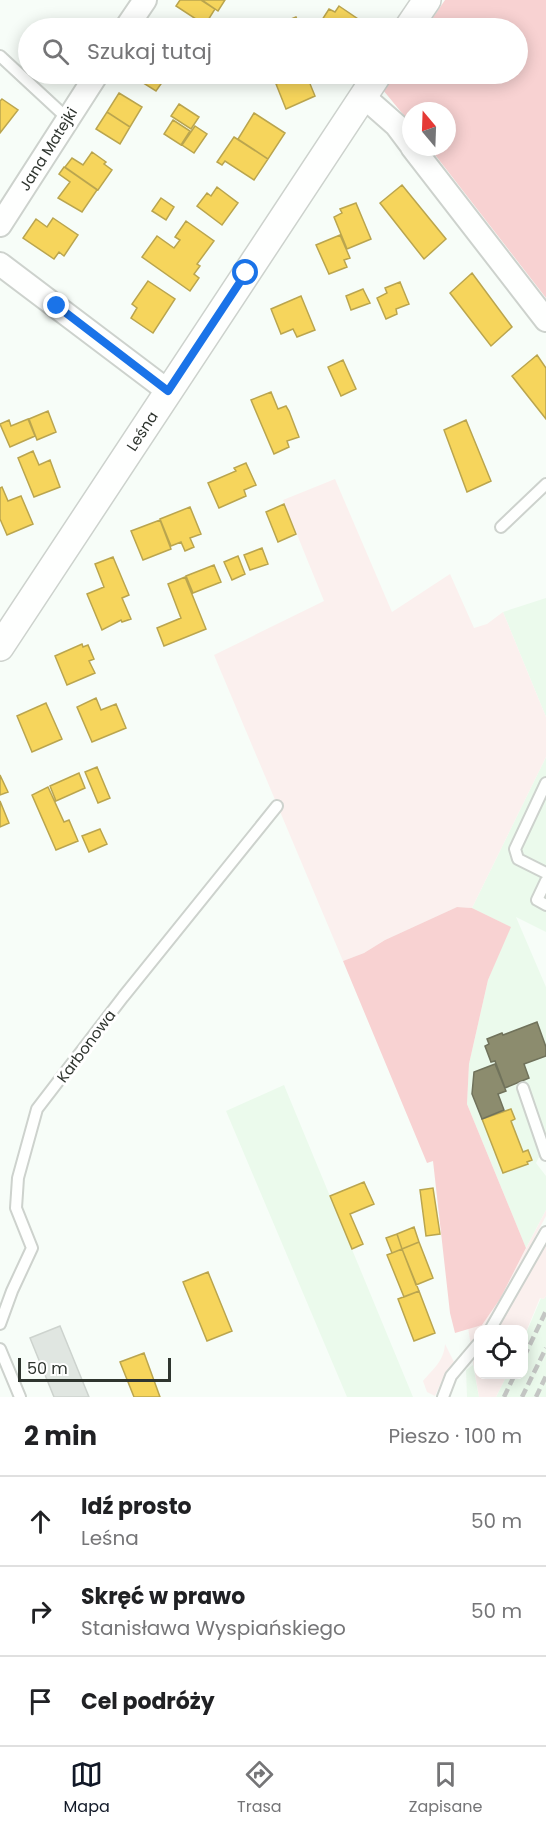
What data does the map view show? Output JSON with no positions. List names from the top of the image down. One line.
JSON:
{"streets":{"street":["Jana Matejki","Leśna"],"lane":["Karbonowa"]},"scale_bar":"50 m","north":"top","page":{"search":"Szukaj tutaj","scale":"50 m","heading":["2 min","Pieszo · 100 m"],"list":[["Idź prosto","Leśna","50 m"],["Skręć w prawo","Stanisława Wyspiańskiego","50 m"],"Cel podróży"],"nav":["Mapa","Trasa","Zapisane"]}}
